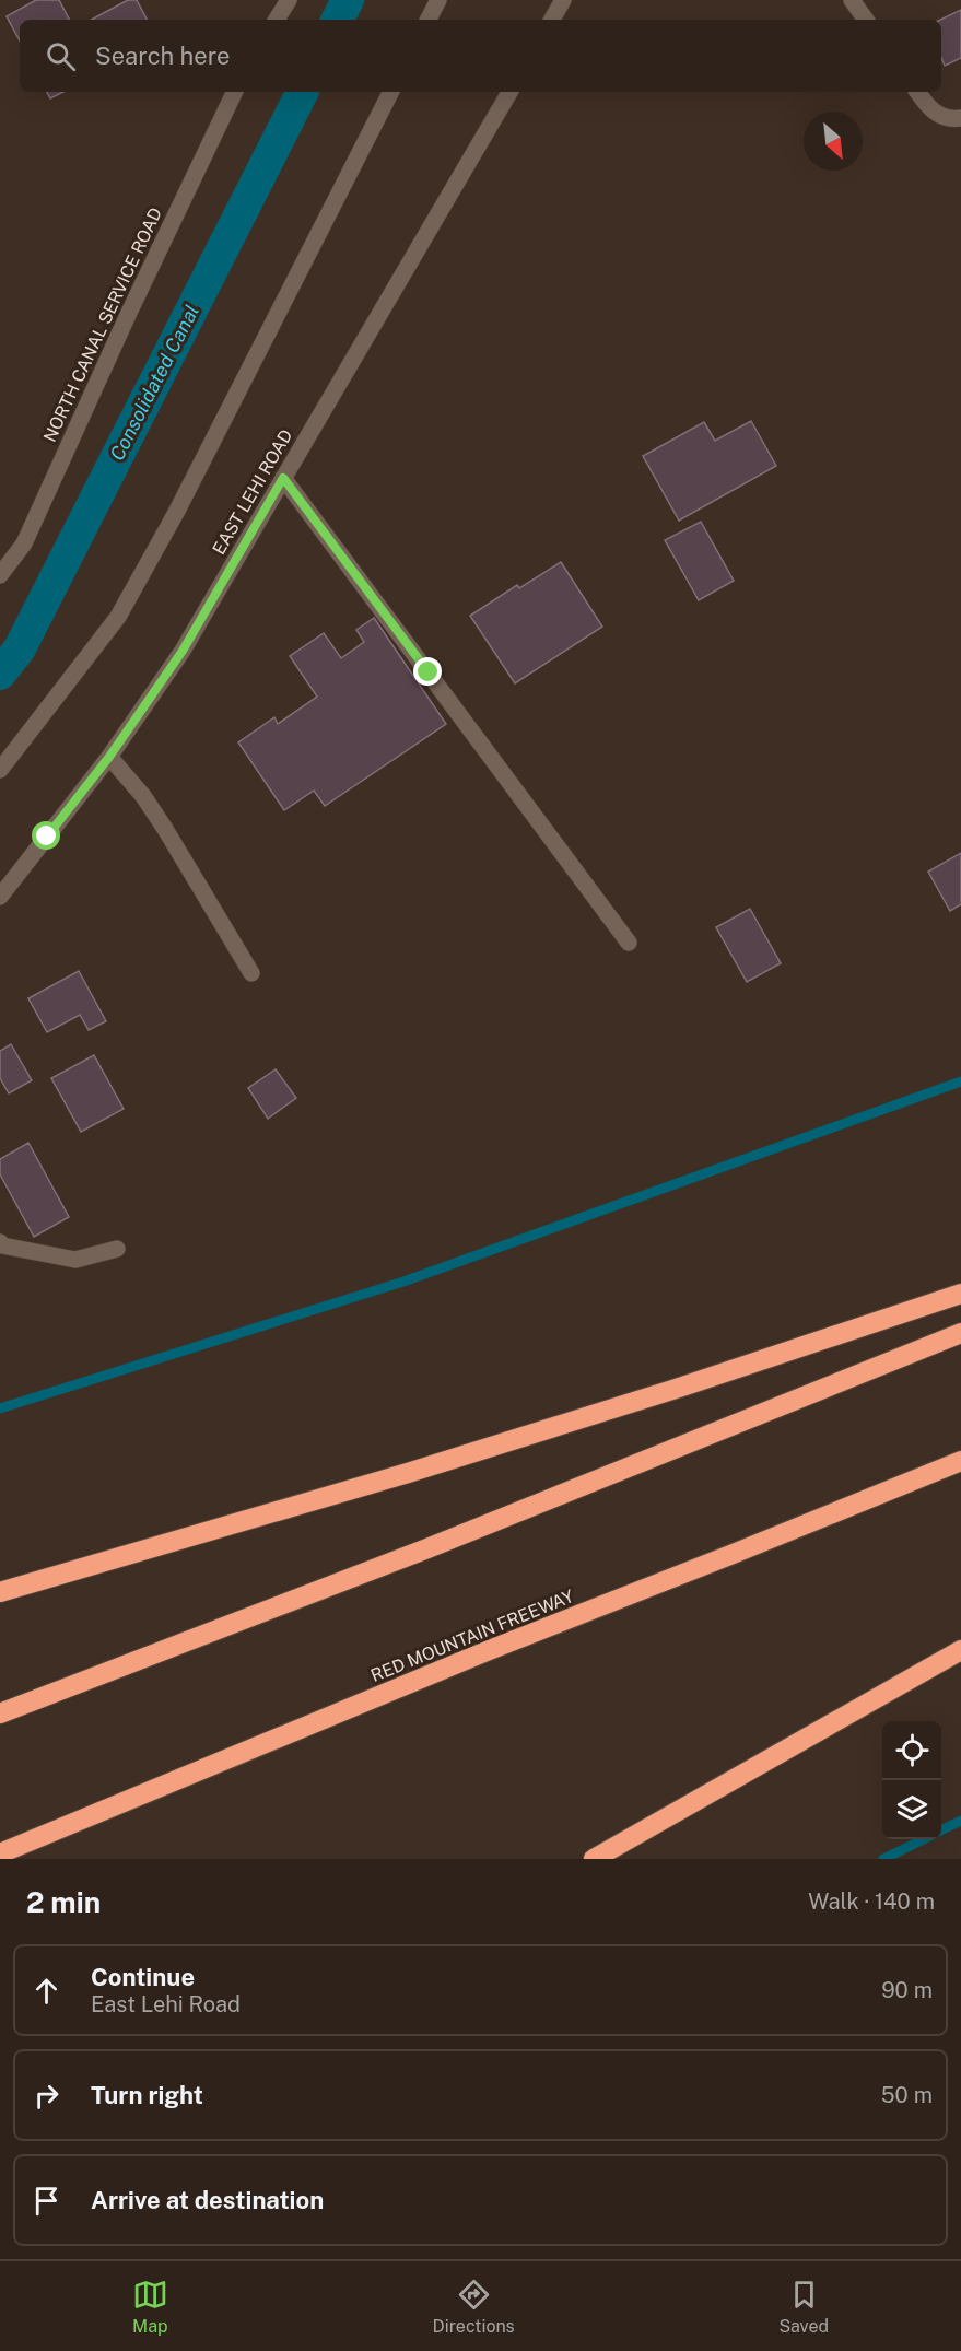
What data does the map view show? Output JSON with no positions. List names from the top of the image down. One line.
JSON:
{"streets":{"highway":["RED MOUNTAIN FREEWAY"],"street":["NORTH CANAL SERVICE ROAD","EAST LEHI ROAD"]},"water":["Consolidated Canal"],"north":"bottom right","page":{"search":"Search here","heading":["2 min","Walk · 140 m"],"list":[["Continue","East Lehi Road","90 m"],["Turn right","50 m"],"Arrive at destination"],"nav":["Map","Directions","Saved"]}}
